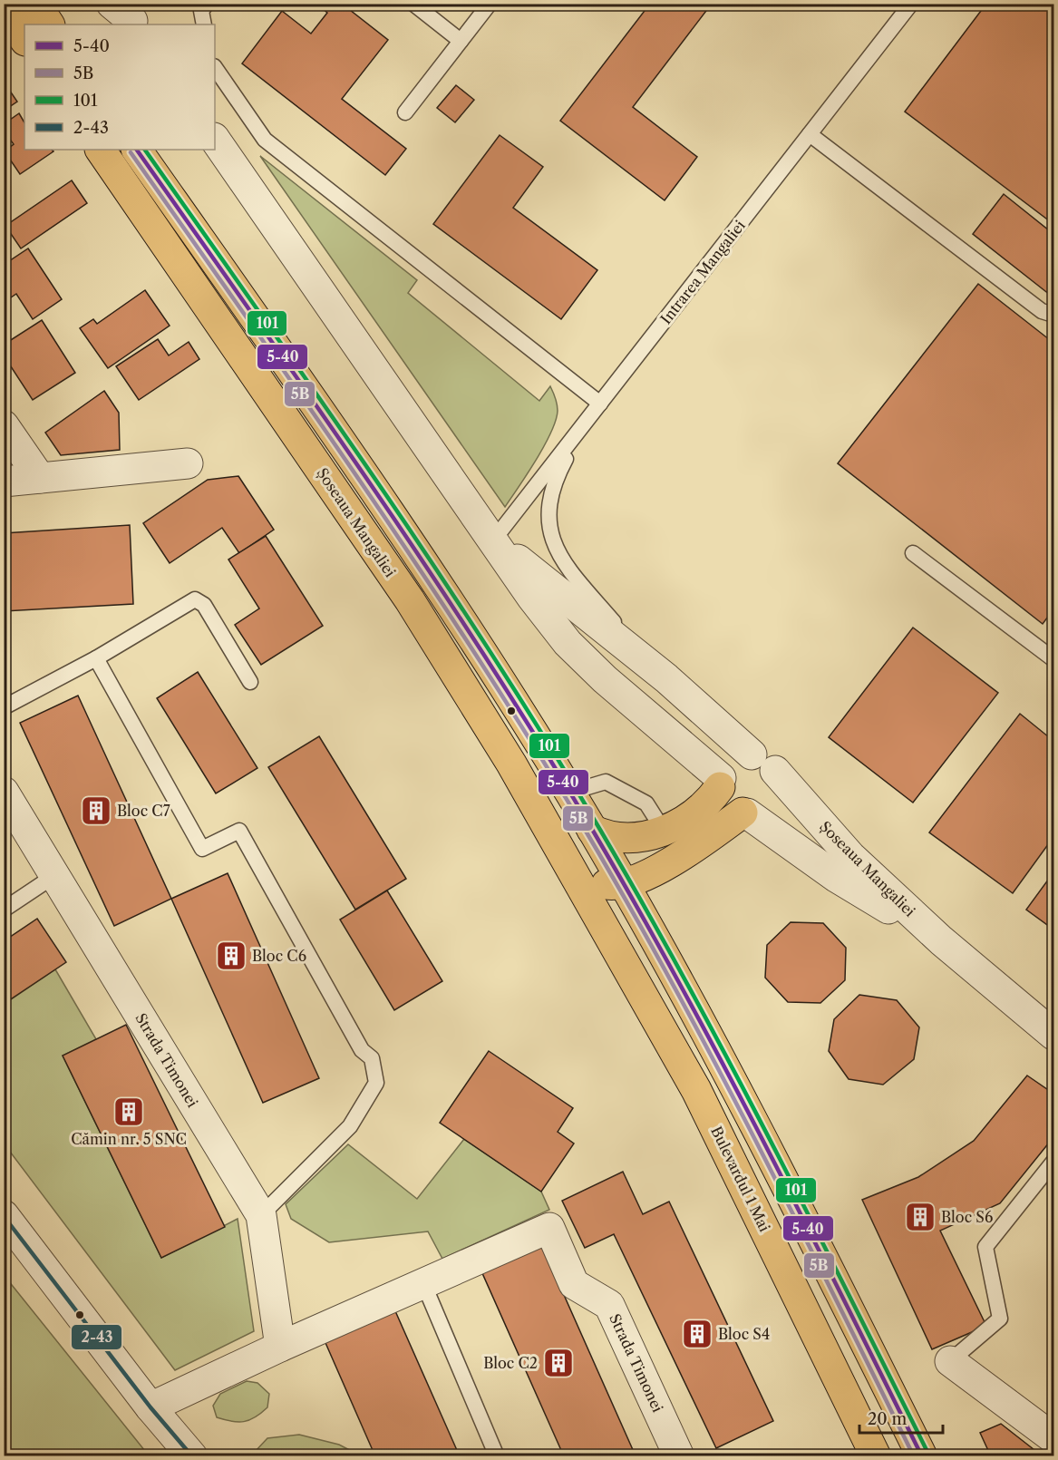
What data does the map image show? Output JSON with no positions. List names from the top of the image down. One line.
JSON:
{"streets":{"main road":["Șoseaua Mangaliei","Bulevardul 1 Mai"],"street":["Strada Timonei"],"lane":["Intrarea Mangaliei"]},"crossings":[["Intrarea Mangaliei","Șoseaua Mangaliei"],["Șoseaua Mangaliei","Bulevardul 1 Mai"]],"places":{"building":["Bloc C7","Bloc C6","Cămin nr. 5 SNC","Bloc S6","Bloc S4","Bloc C2"]},"lines":["transit line 5-40","transit line 101","transit line 5B","transit line 2-43"],"legend":["5-40","5B","101","2-43"],"scale_bar":"20 m"}
